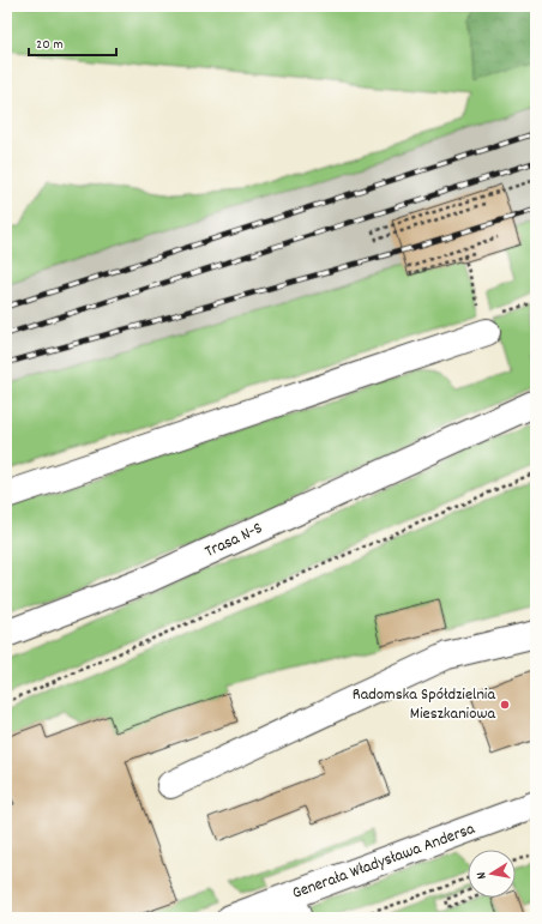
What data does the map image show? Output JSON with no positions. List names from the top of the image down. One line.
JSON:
{"streets":{"street":["Trasa N-S","Generała Władysława Andersa"]},"places":["Radomska Spółdzielnia Mieszkaniowa"],"scale_bar":"20 m","north":"left"}
